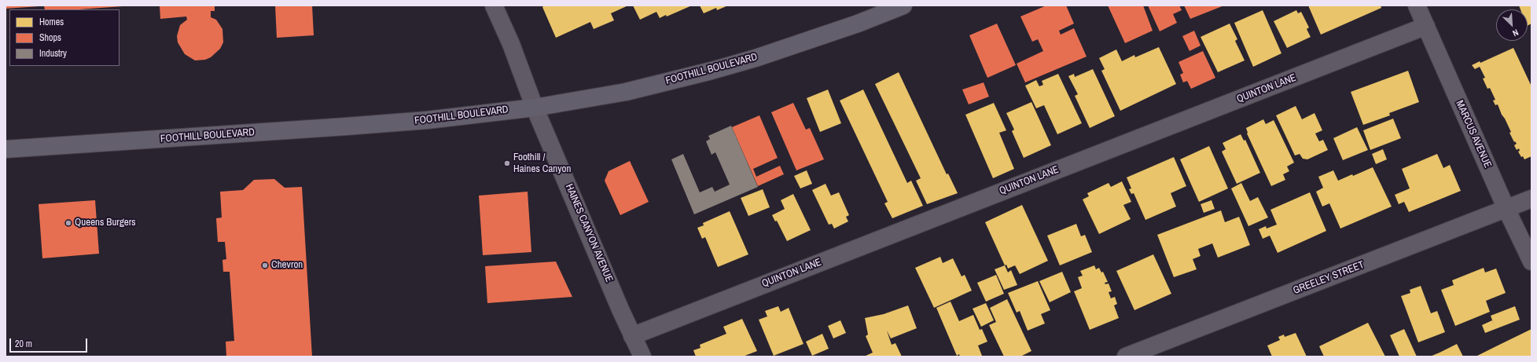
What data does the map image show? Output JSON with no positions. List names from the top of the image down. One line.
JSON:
{"streets":{"main road":["FOOTHILL BOULEVARD"],"street":["QUINTON LANE","MARCUS AVENUE","HAINES CANYON AVENUE","GREELEY STREET"]},"crossings":[["FOOTHILL BOULEVARD","HAINES CANYON AVENUE"],["QUINTON LANE","MARCUS AVENUE"],["QUINTON LANE","HAINES CANYON AVENUE"],["MARCUS AVENUE","GREELEY STREET"]],"places":["Foothill / Haines Canyon","Queens Burgers","Chevron"],"legend":["Homes","Shops","Industry"],"scale_bar":"20 m","north":"bottom right"}
